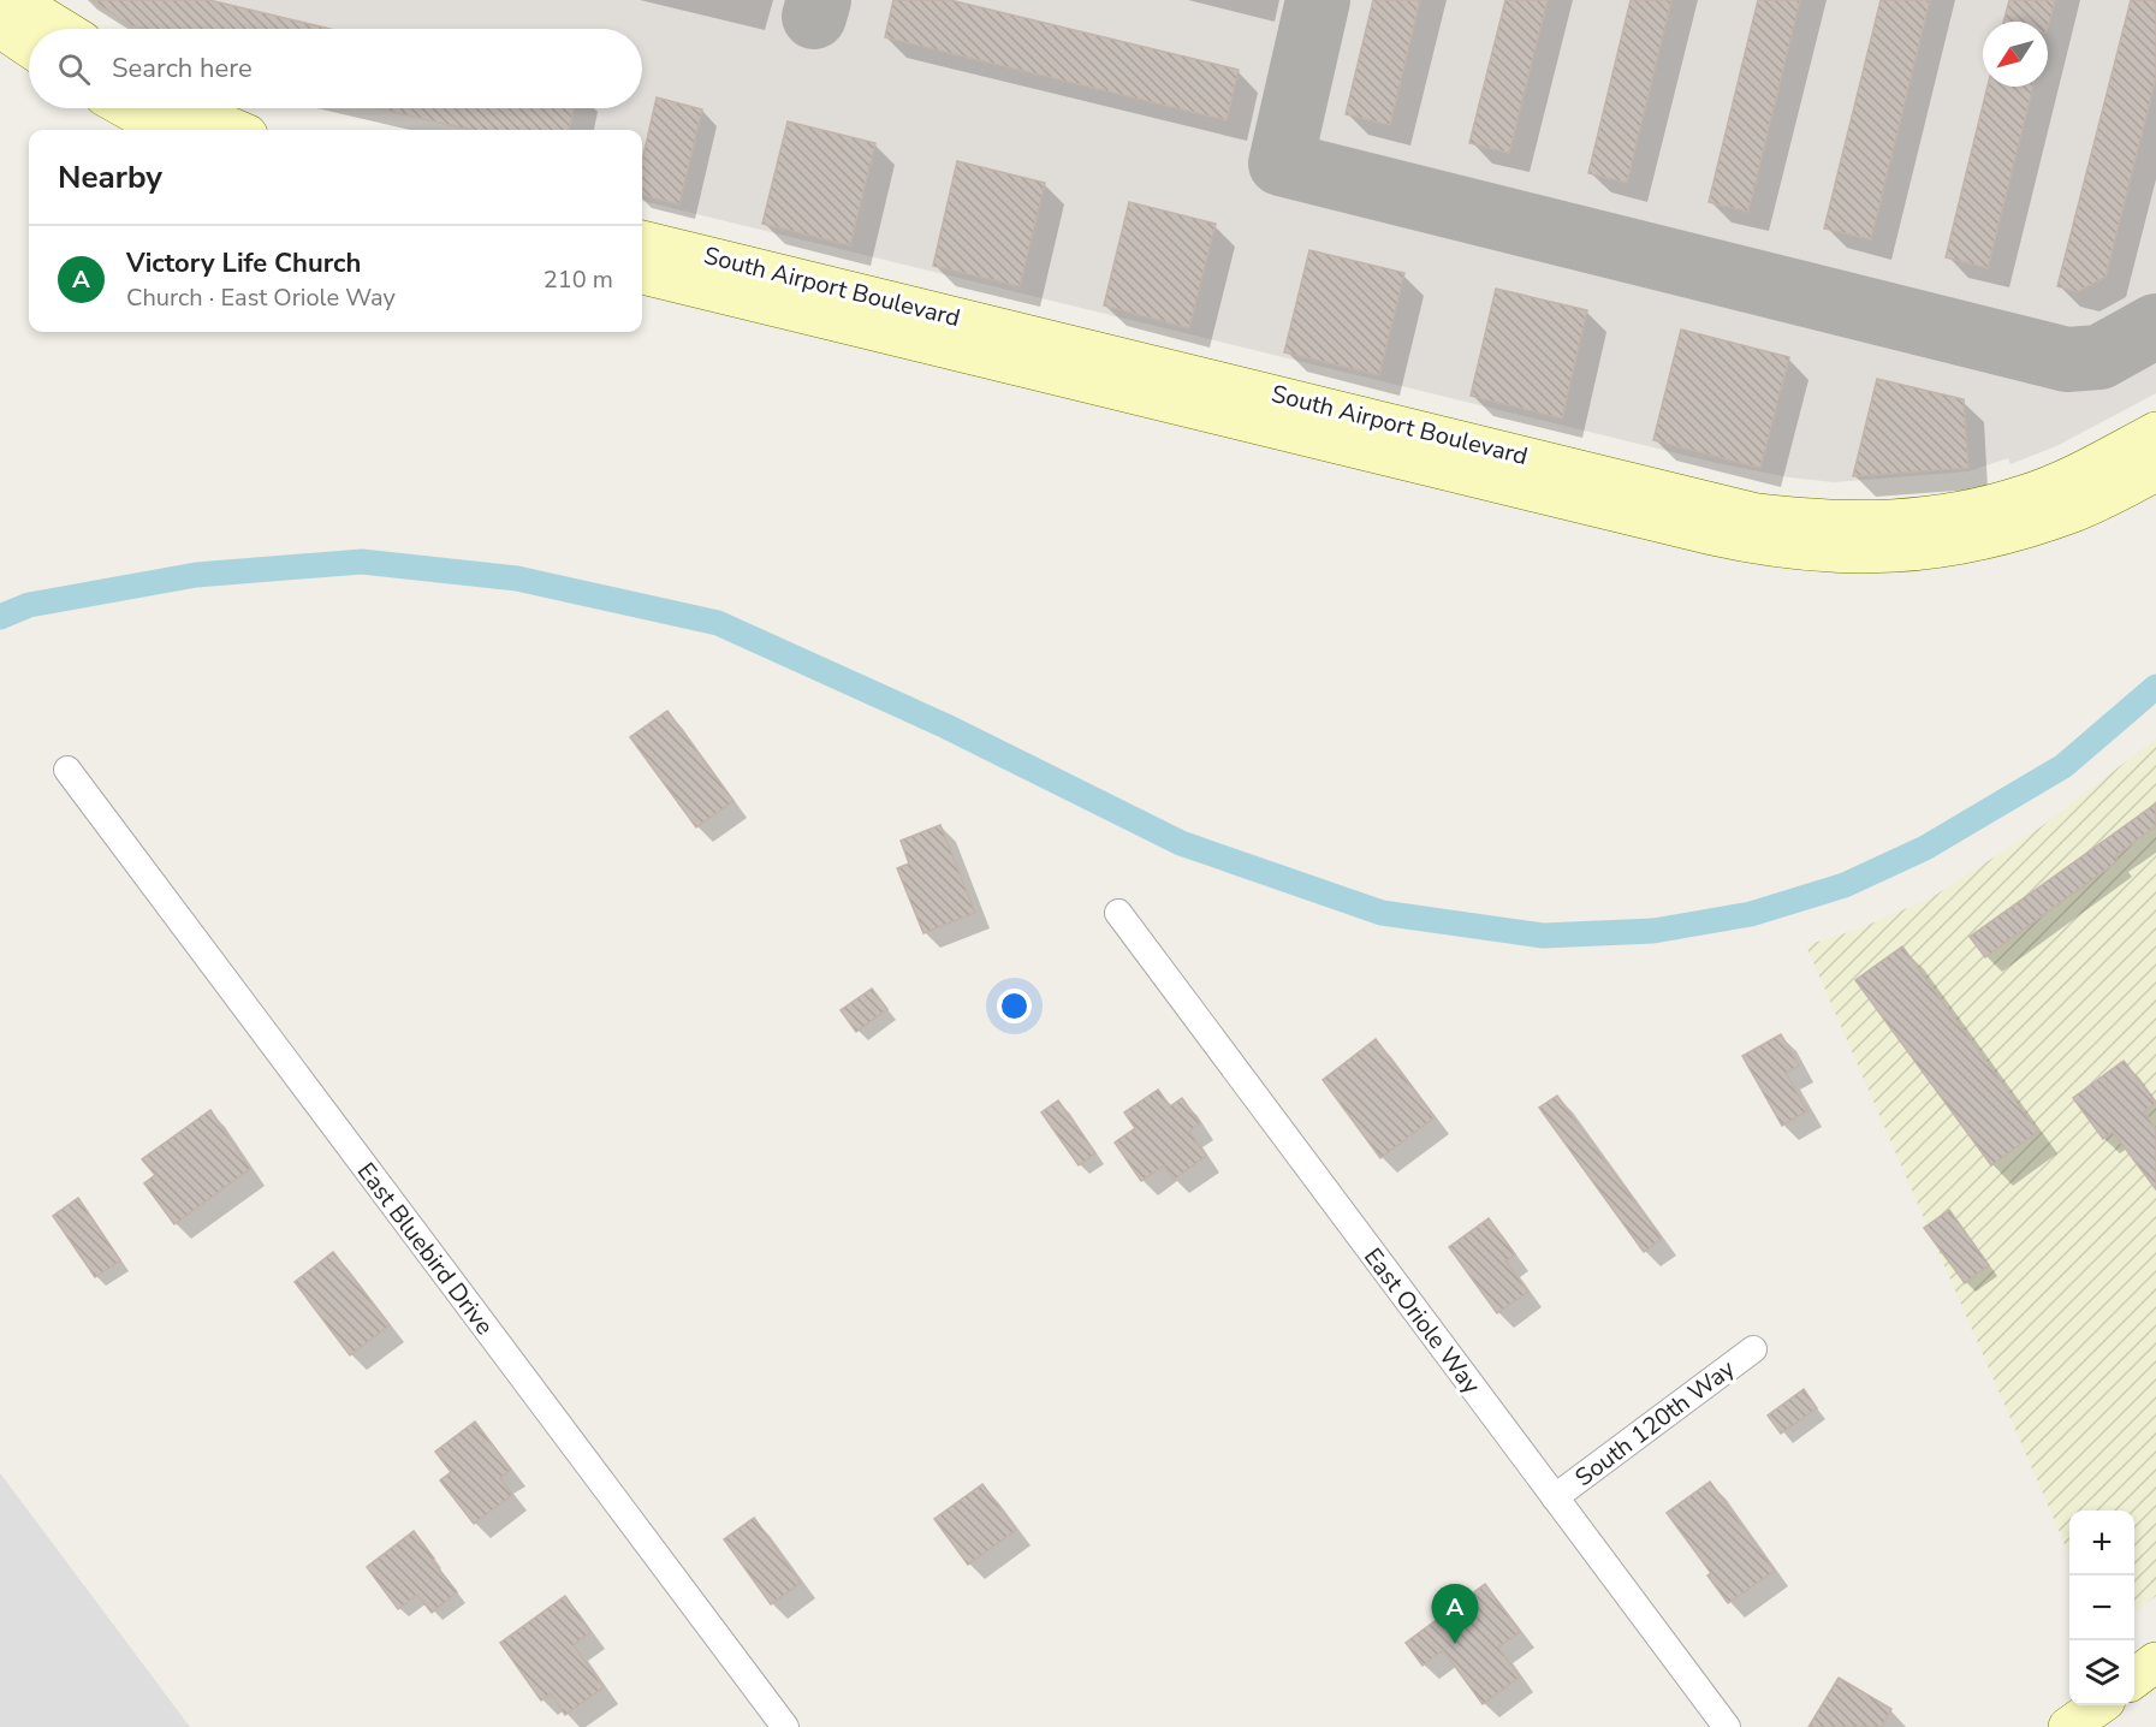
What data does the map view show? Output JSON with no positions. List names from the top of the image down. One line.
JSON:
{"streets":{"street":["South Airport Boulevard","East Bluebird Drive","East Oriole Way","South 120th Way"]},"crossings":[["East Oriole Way","South 120th Way"]],"north":"bottom left","page":{"search":"Search here","heading":"Nearby","list":[{"mark":"A","name":"Victory Life Church","note":"Church · East Oriole Way","value":"210 m"}],"map_buttons":["+","−"],"pins":"A"}}
